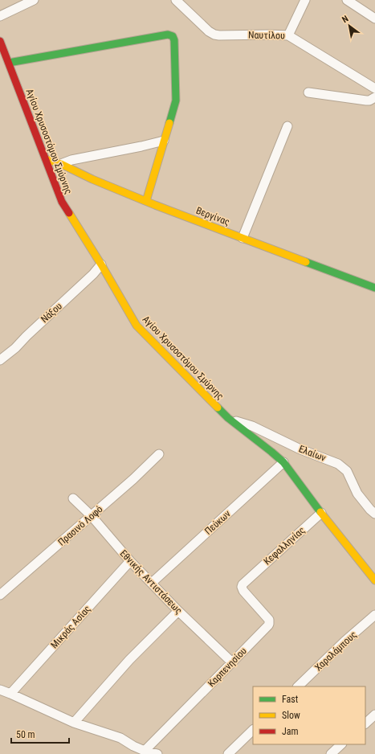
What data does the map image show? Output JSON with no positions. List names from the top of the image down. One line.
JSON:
{"streets":{"street":["Ναυτίλου","Αγίου Χρυσοστόμου Σμύρνης","Βεργίνας","Νάξου","Ελαίων","Πεύκων","Πρασινό Λοφό","Κεφαλληνίας","Εθνικής Αντιστάσεως","Μικράς Ασίας","Χαραλάμπους","Καρπενησίου"]},"crossings":[["Αγίου Χρυσοστόμου Σμύρνης","Βεργίνας"],["Αγίου Χρυσοστόμου Σμύρνης","Νάξου"],["Αγίου Χρυσοστόμου Σμύρνης","Ελαίων"],["Αγίου Χρυσοστόμου Σμύρνης","Πεύκων"],["Αγίου Χρυσοστόμου Σμύρνης","Κεφαλληνίας"],["Πεύκων","Εθνικής Αντιστάσεως"],["Πρασινό Λοφό","Εθνικής Αντιστάσεως"],["Κεφαλληνίας","Καρπενησίου"],["Εθνικής Αντιστάσεως","Μικράς Ασίας"],["Εθνικής Αντιστάσεως","Καρπενησίου"]],"legend":["Fast","Slow","Jam"],"scale_bar":"50 m","north":"top left"}
